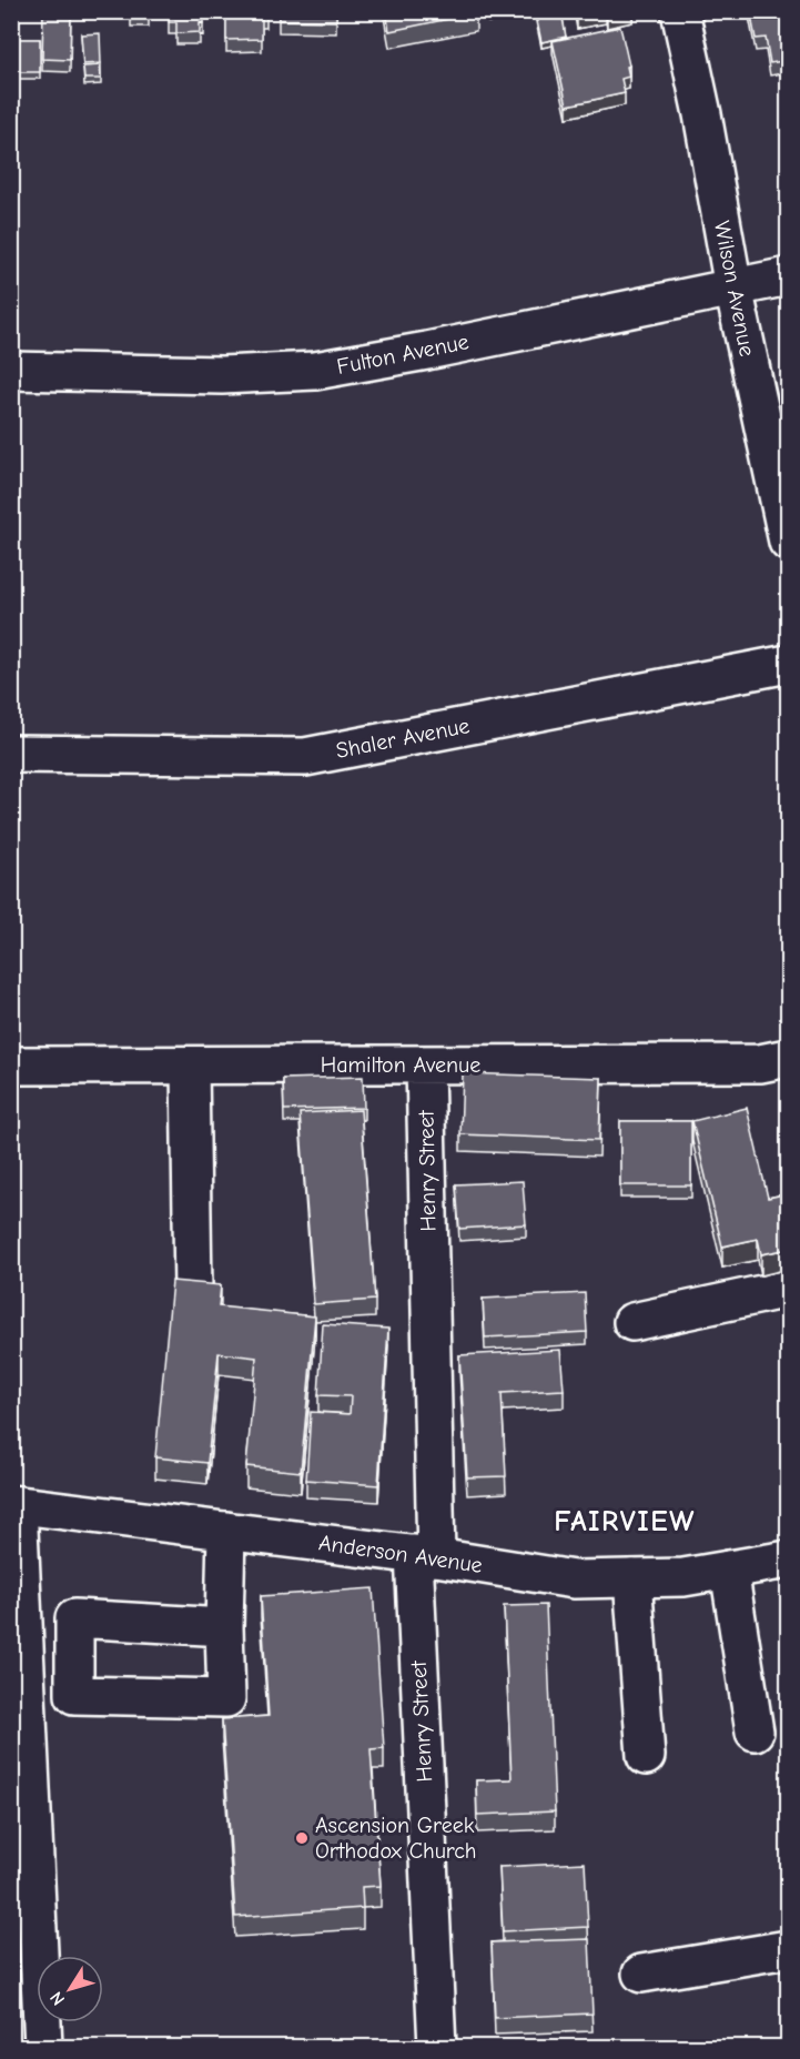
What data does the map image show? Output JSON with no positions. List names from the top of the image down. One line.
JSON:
{"streets":{"street":["Wilson Avenue","Fulton Avenue","Shaler Avenue","Hamilton Avenue","Henry Street","Anderson Avenue"]},"crossings":[["Wilson Avenue","Fulton Avenue"],["Hamilton Avenue","Henry Street"],["Henry Street","Anderson Avenue"]],"districts":["FAIRVIEW"],"places":["Ascension Greek Orthodox Church"],"north":"bottom left"}
